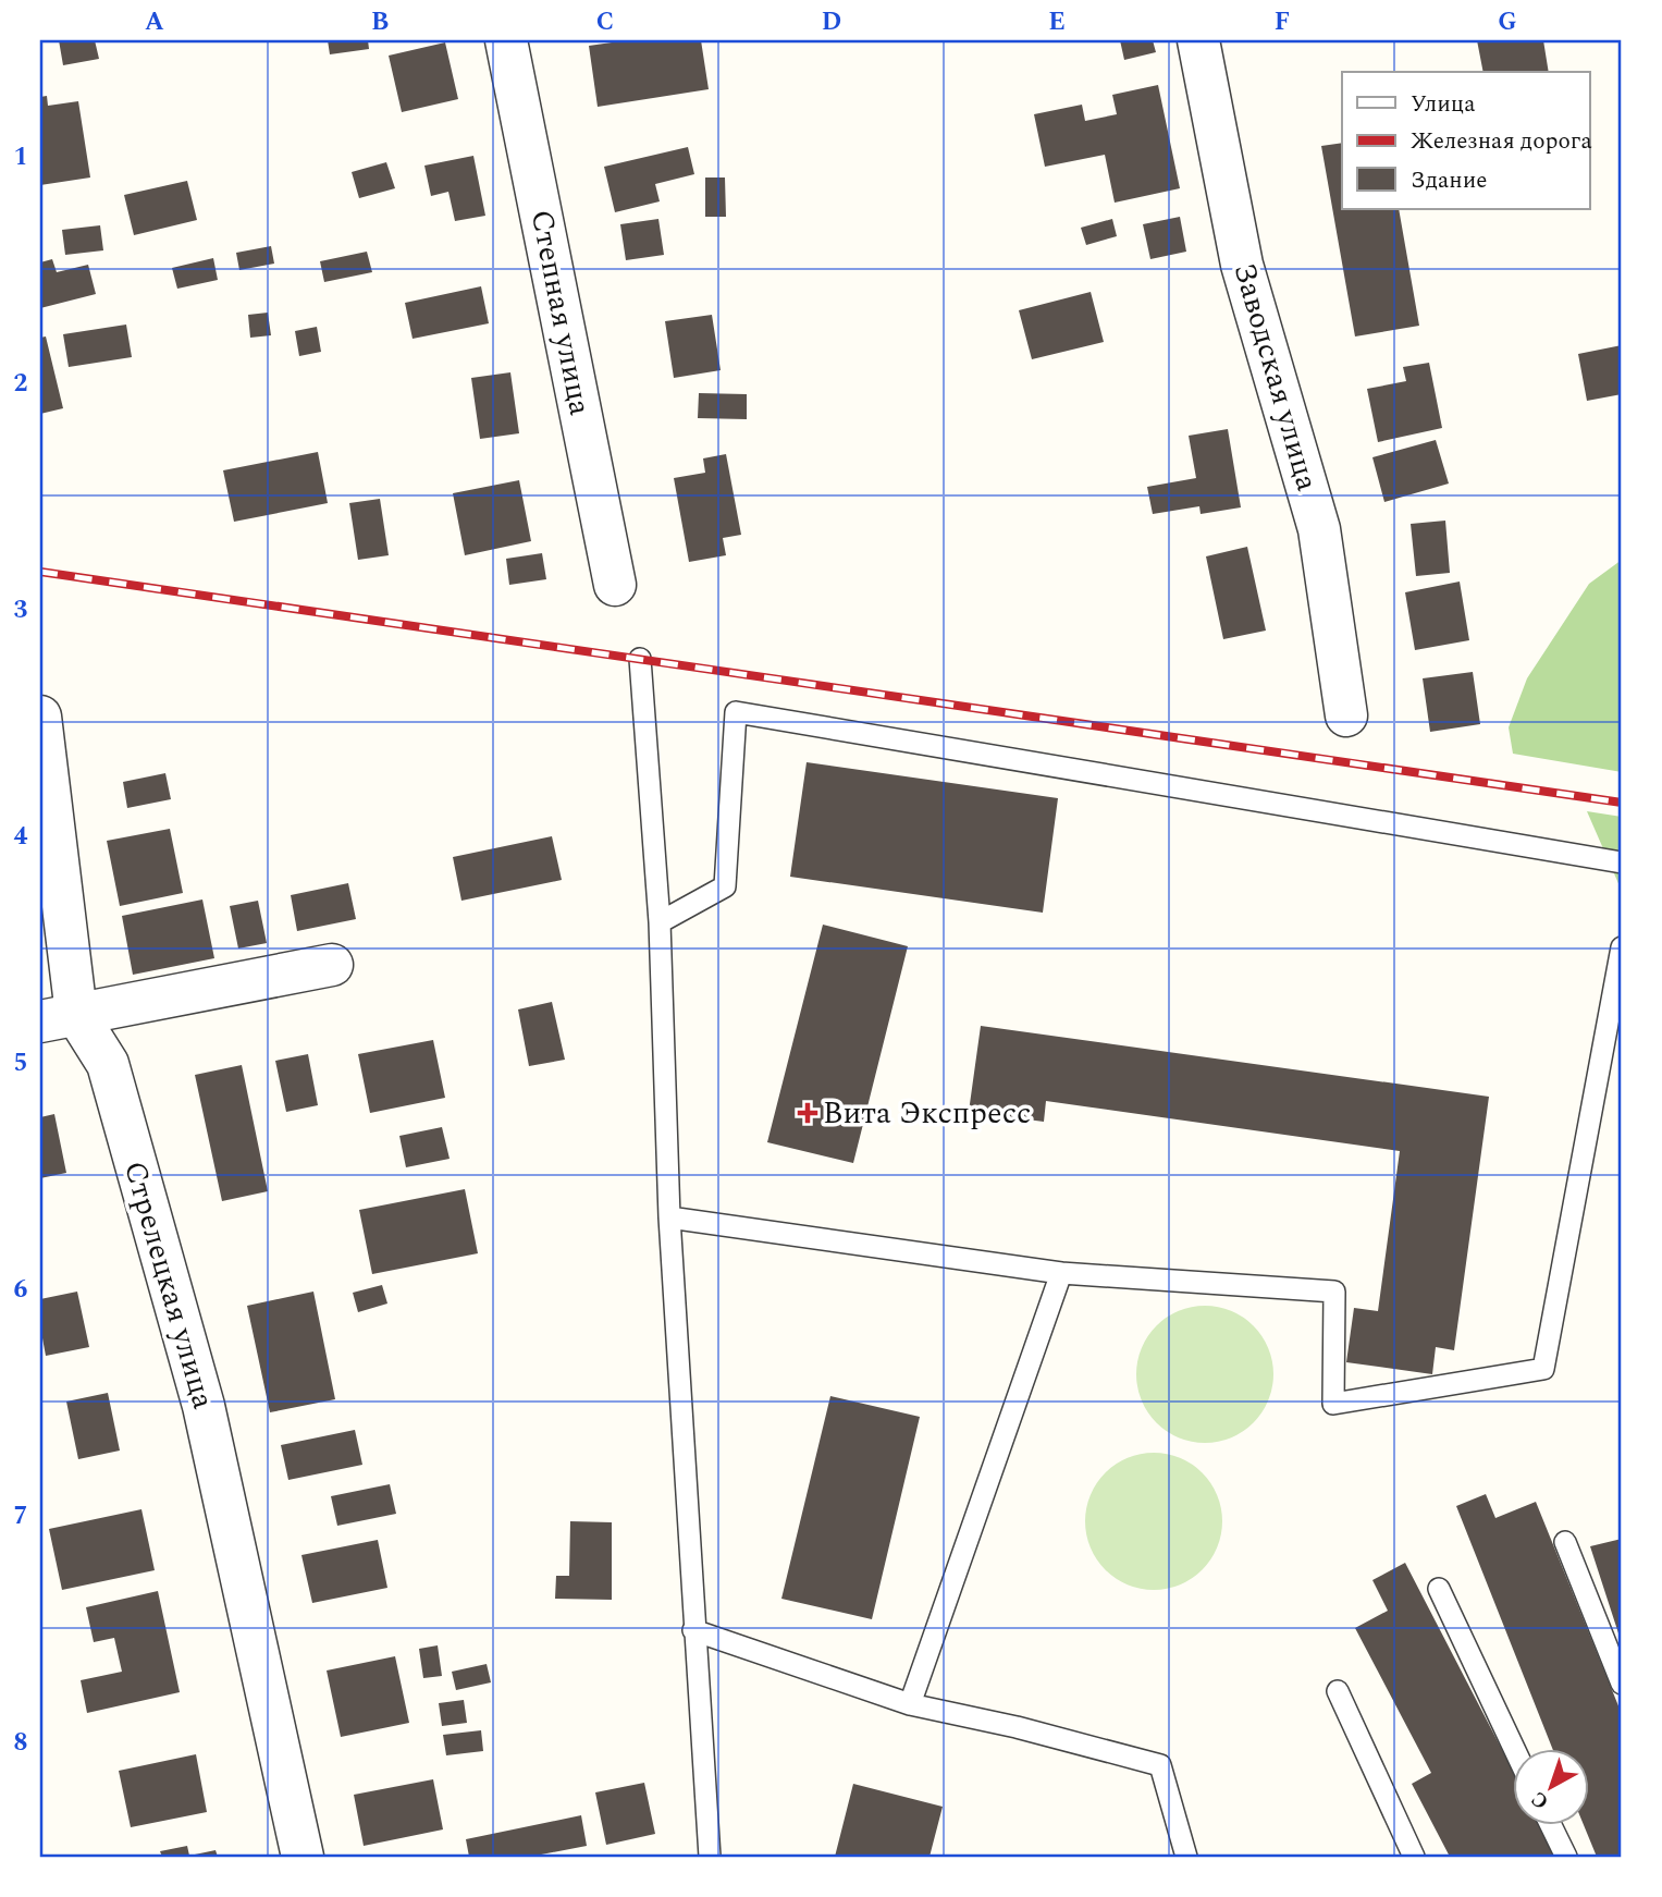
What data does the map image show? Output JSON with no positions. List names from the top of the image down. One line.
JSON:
{"streets":{"street":["Степная улица","Заводская улица","Стрелецкая улица"]},"places":{"health":["Вита Экспресс"]},"legend":["Улица","Железная дорога","Здание"],"north":"bottom left","grid":{"columns":["A","B","C","D","E","F","G"],"rows":["1","2","3","4","5","6","7","8"]}}
